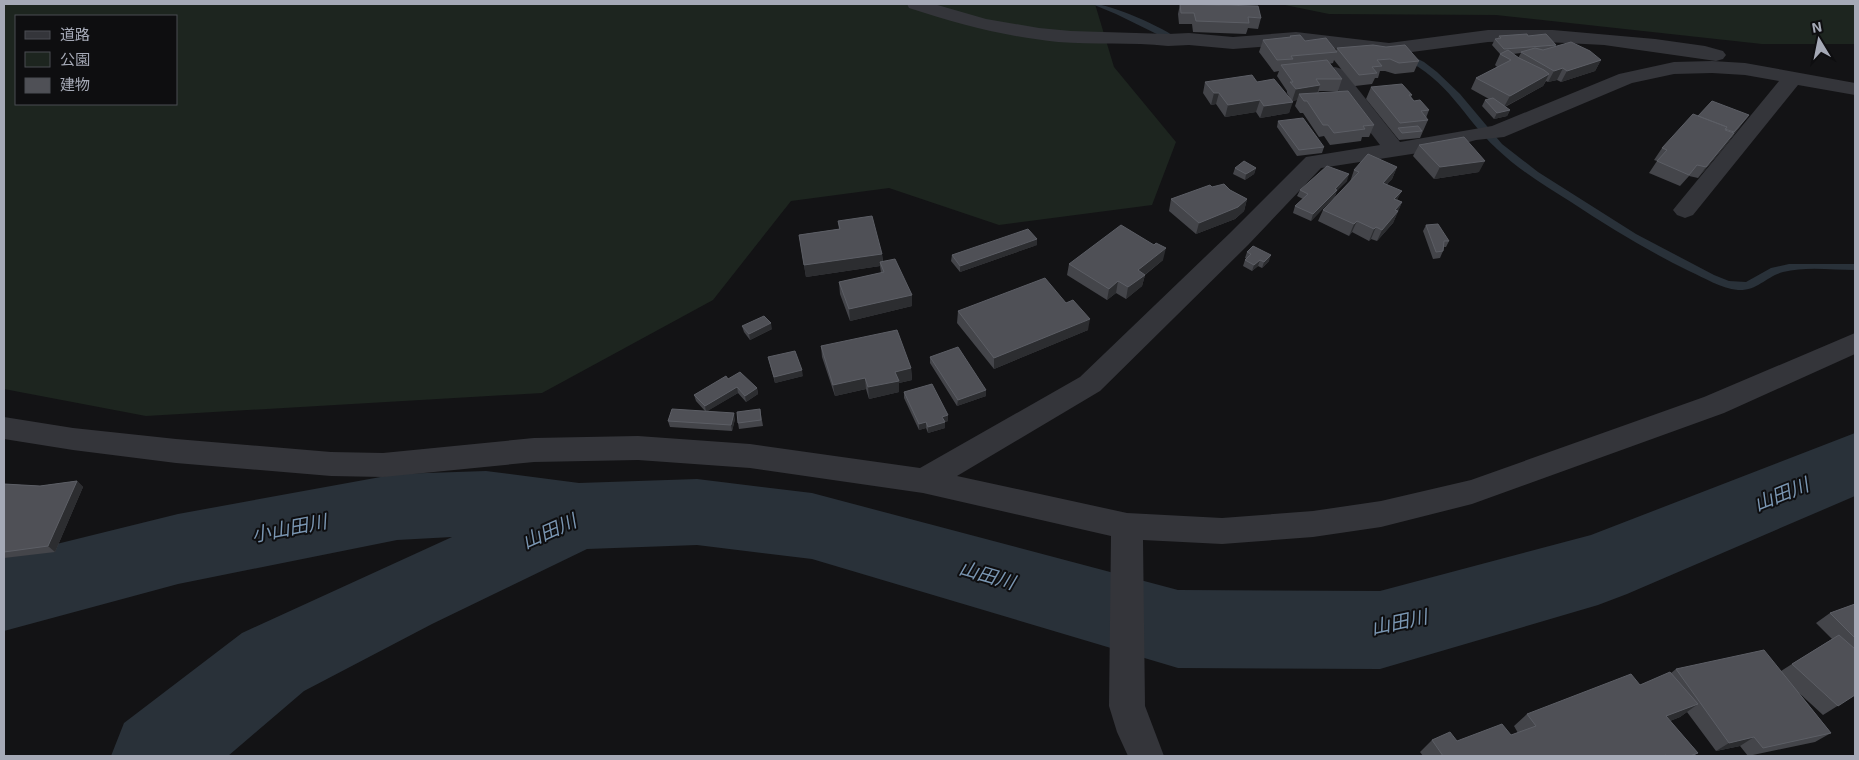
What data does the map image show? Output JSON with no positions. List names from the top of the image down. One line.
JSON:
{"water":["山田川","小山田川"],"legend":["道路","公園","建物"],"north":"top"}
